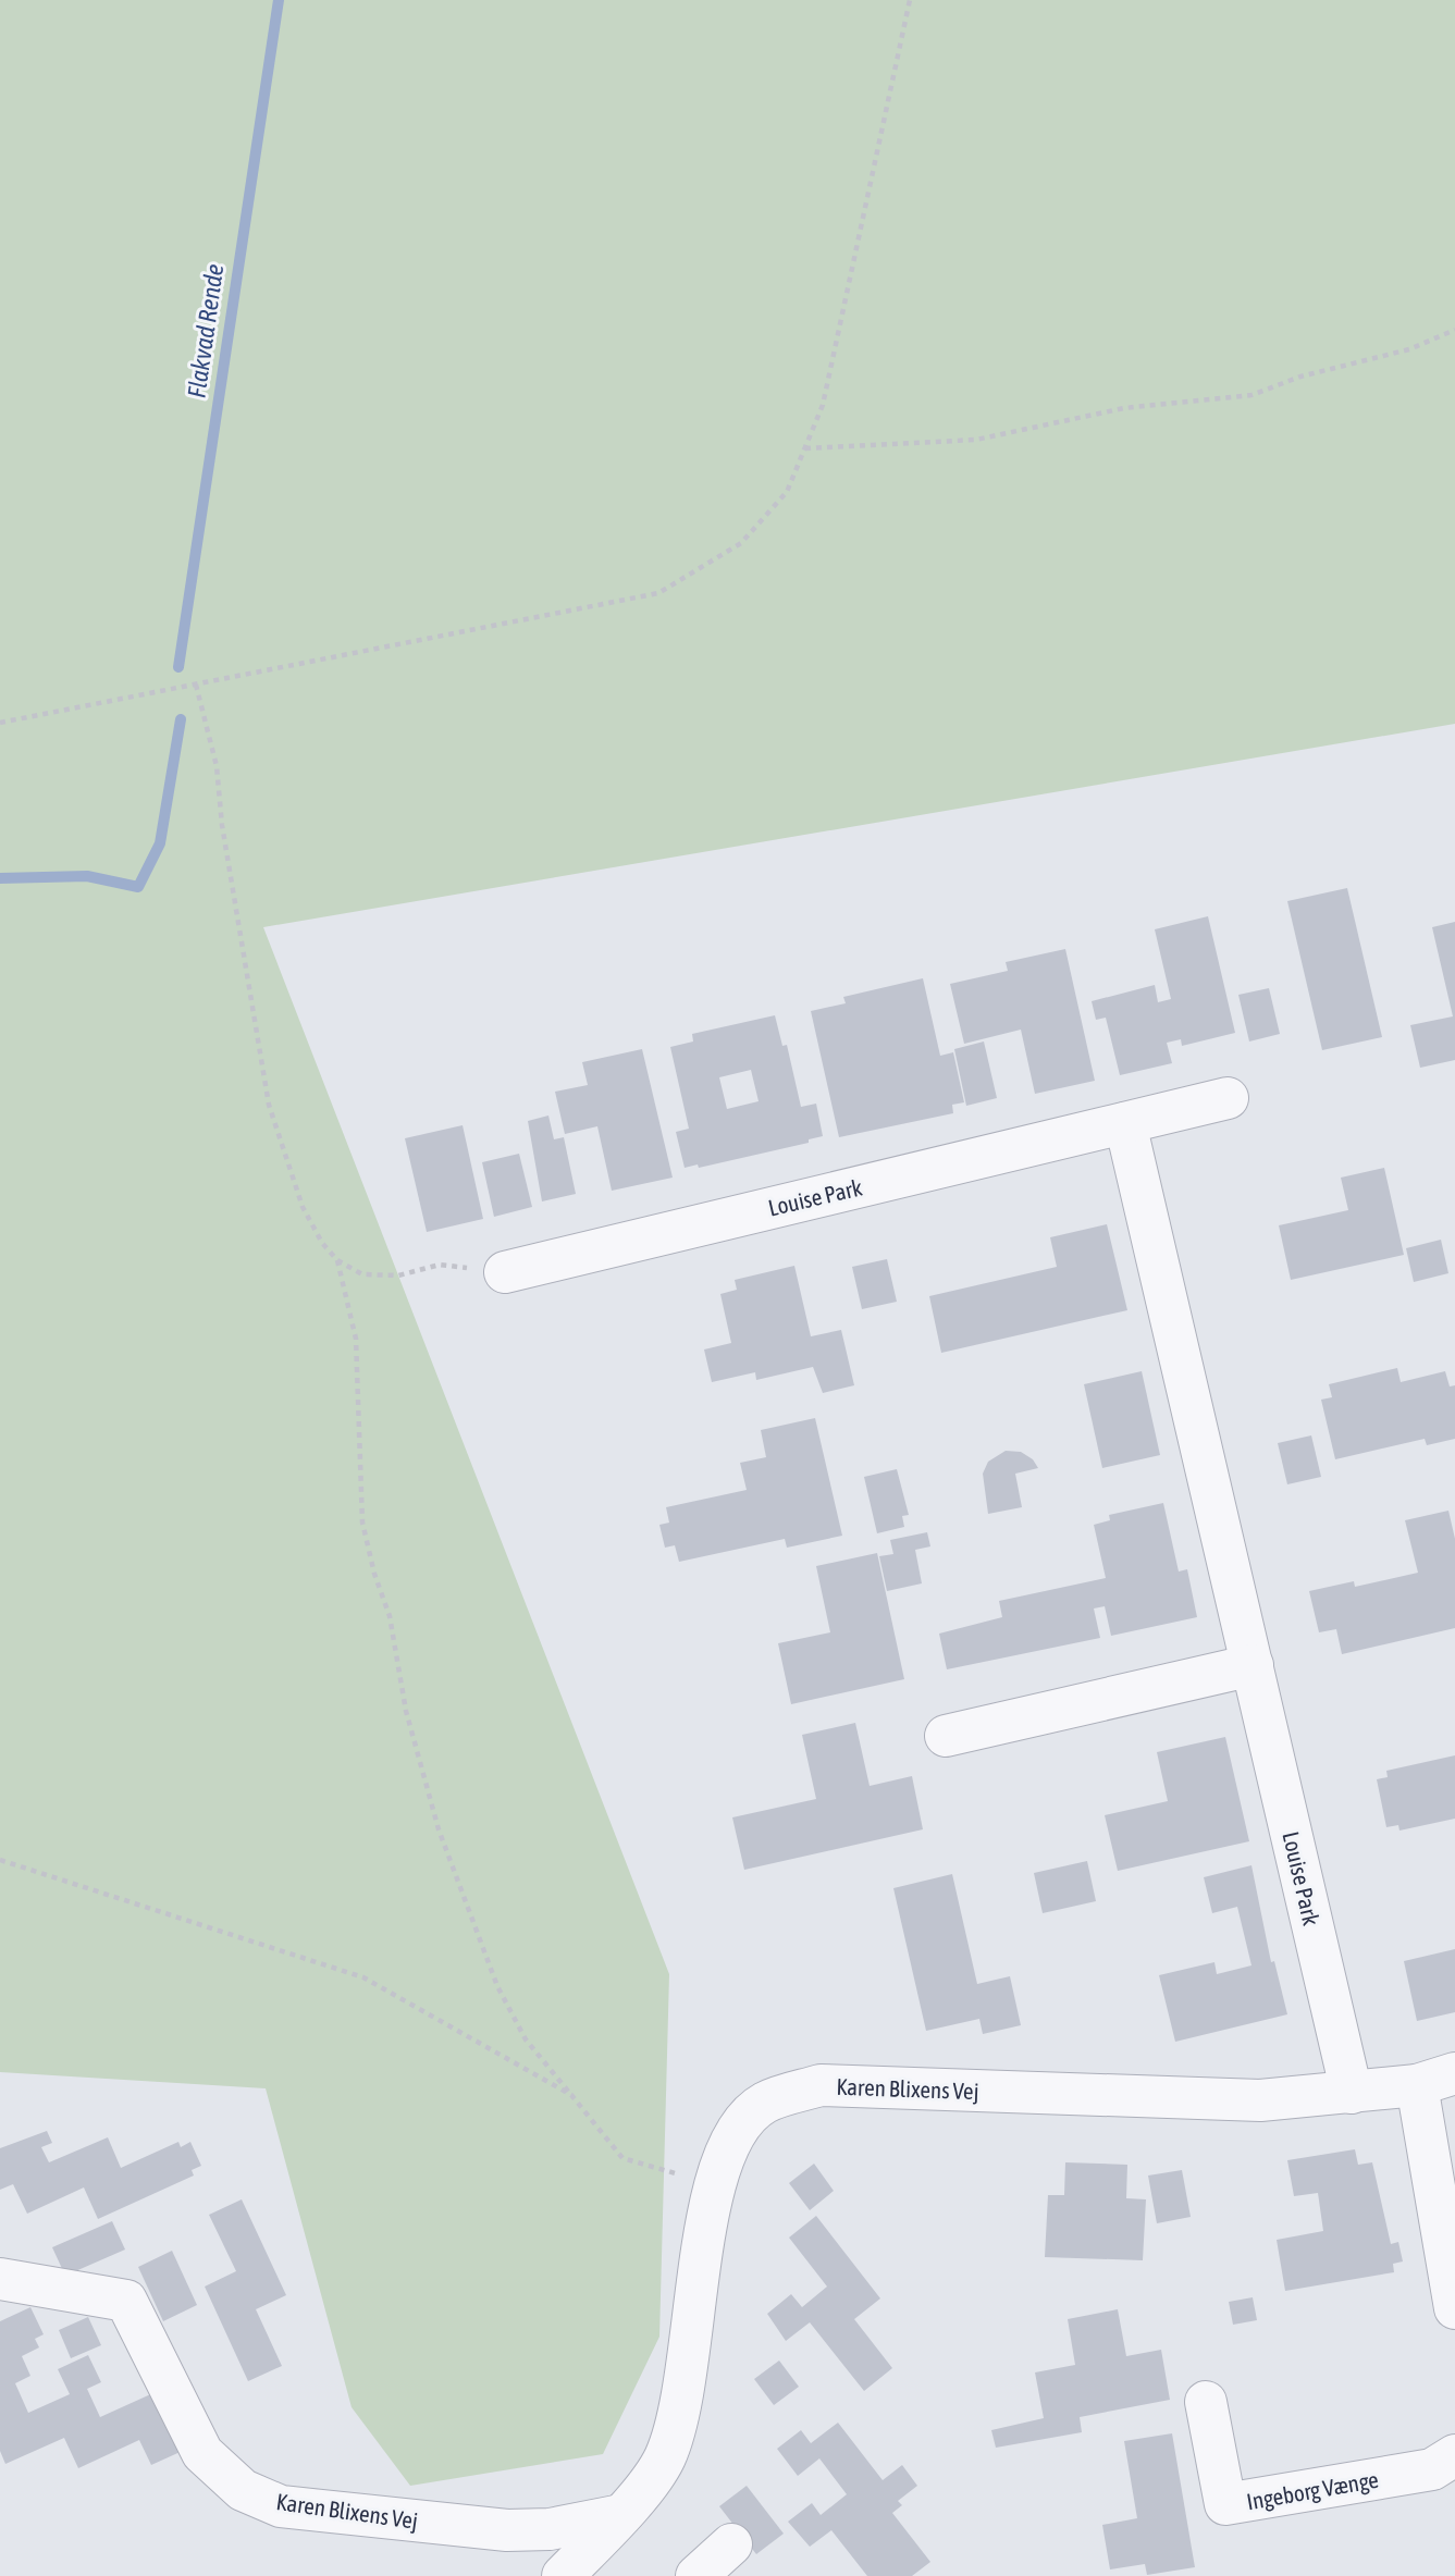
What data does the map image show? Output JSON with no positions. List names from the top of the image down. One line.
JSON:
{"streets":{"street":["Louise Park","Karen Blixens Vej","Ingeborg Vænge"]},"crossings":[["Louise Park","Karen Blixens Vej"]],"water":["Flakvad Rende"]}
